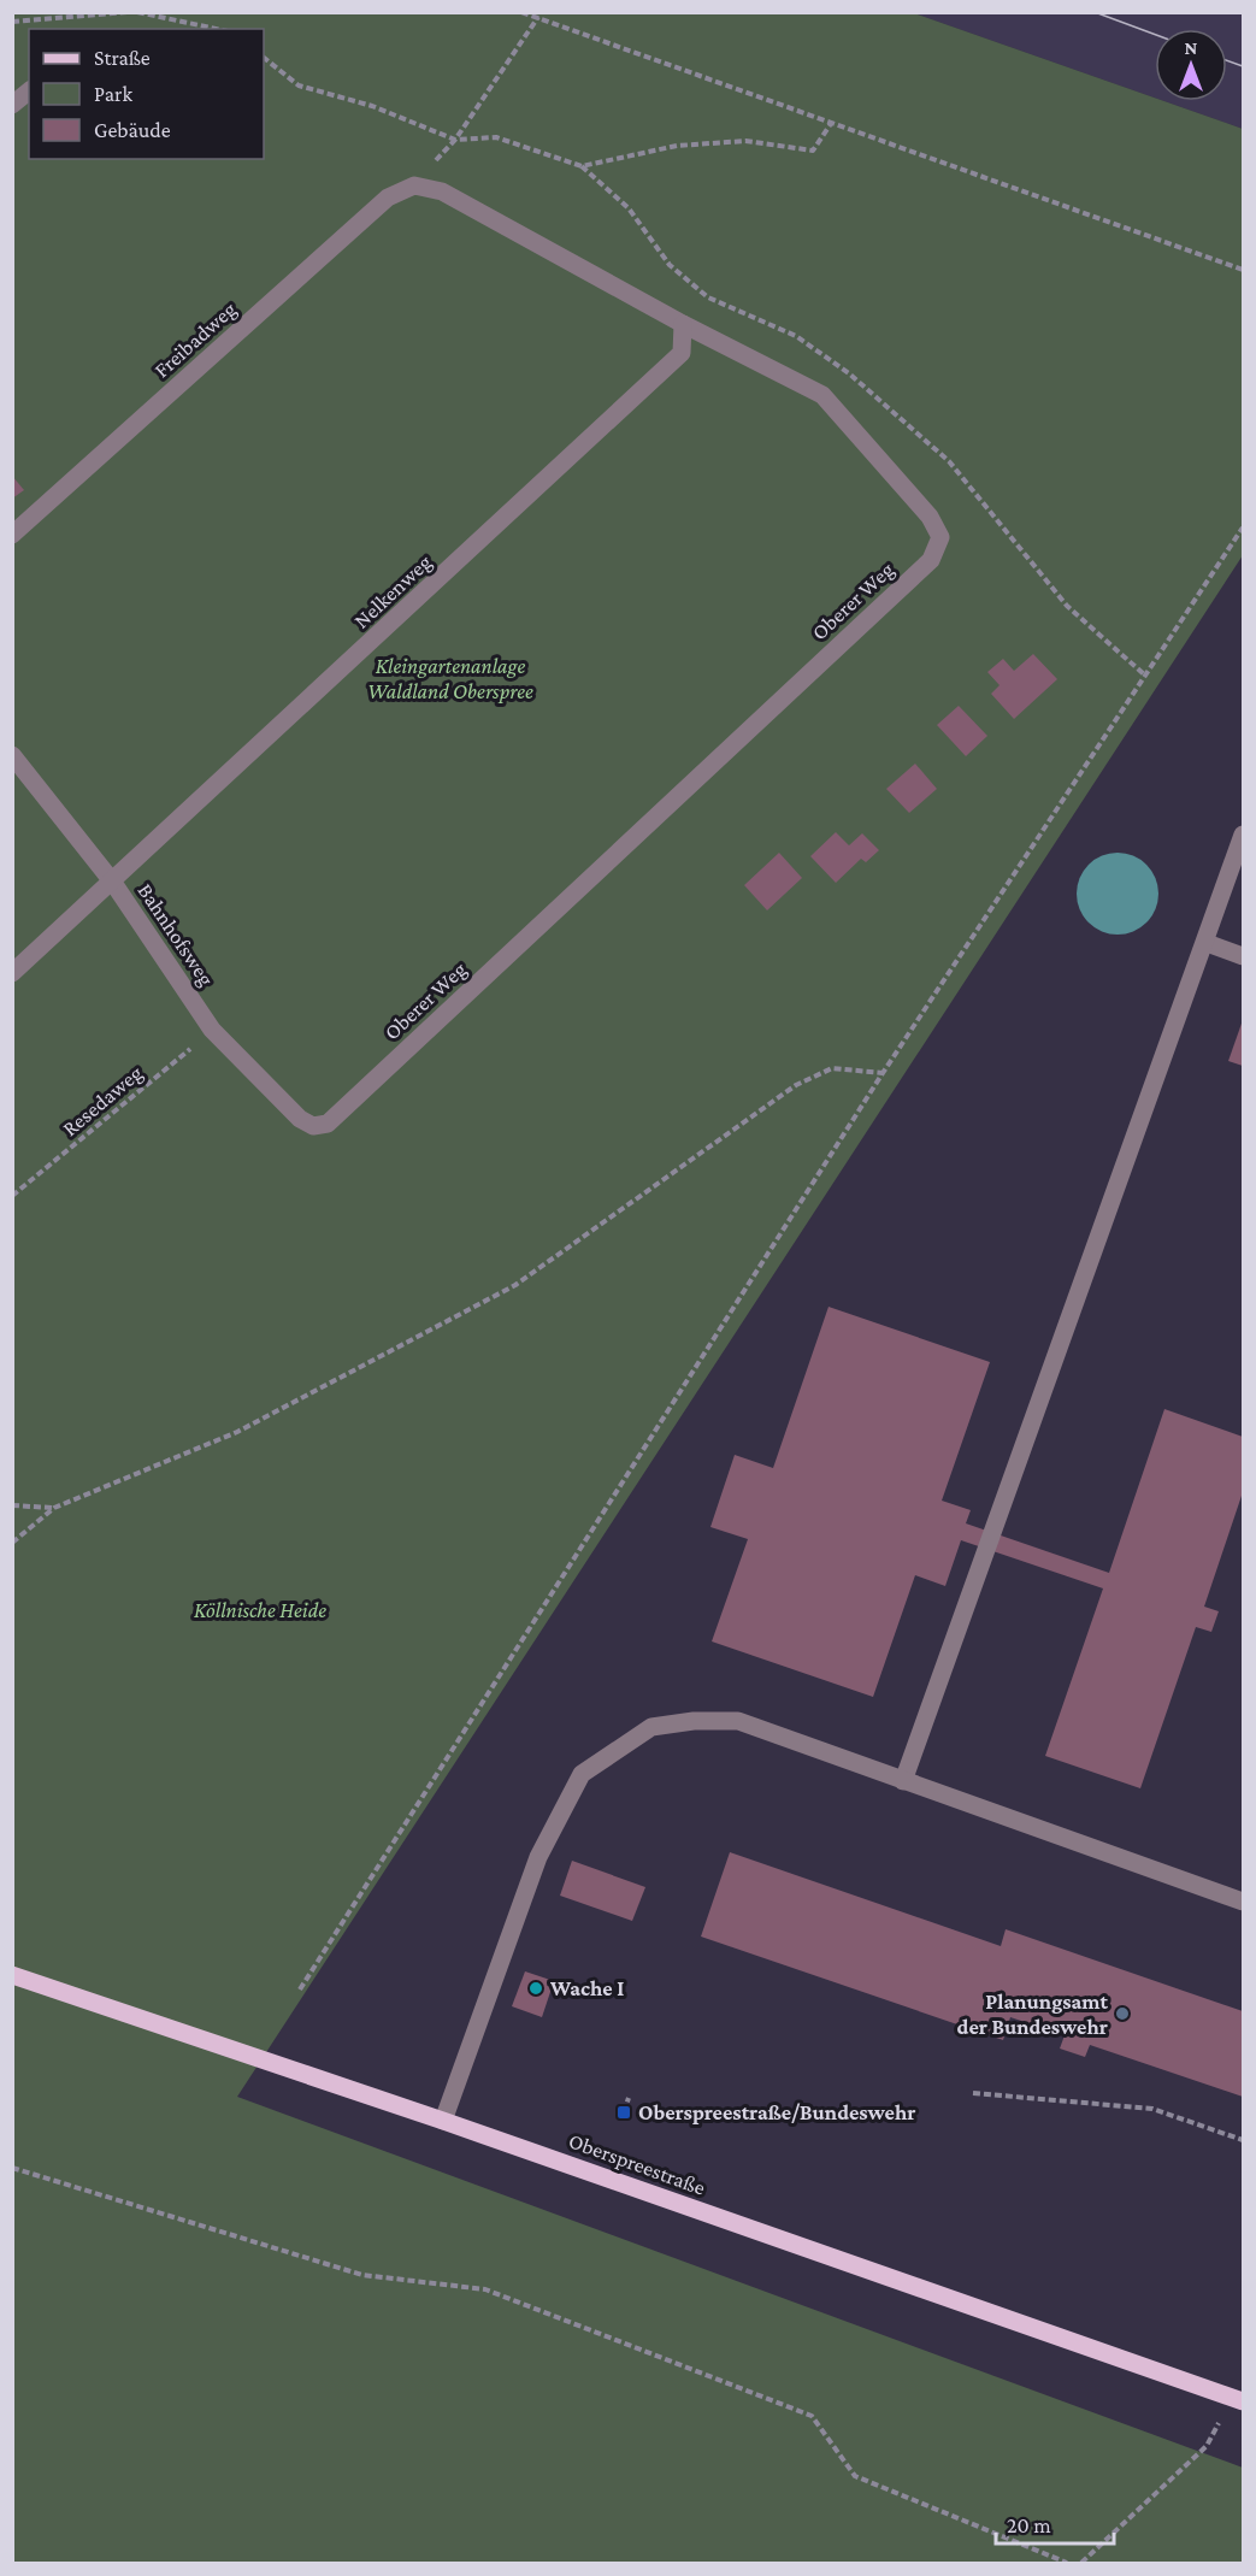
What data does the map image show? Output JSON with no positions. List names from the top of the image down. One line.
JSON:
{"streets":{"main road":["Oberspreestraße"],"lane":["Freibadweg","Nelkenweg","Oberer Weg","Bahnhofsweg"],"path":["Resedaweg"]},"crossings":[["Freibadweg","Oberer Weg"],["Nelkenweg","Oberer Weg"],["Nelkenweg","Bahnhofsweg"],["Oberer Weg","Bahnhofsweg"],["Bahnhofsweg","Resedaweg"]],"parks":["Kleingartenanlage Waldland Oberspree","Köllnische Heide"],"places":{"other":["Wache I","Planungsamt der Bundeswehr"],"transit":["Oberspreestraße/Bundeswehr"]},"legend":["Straße","Park","Gebäude"],"scale_bar":"20 m","north":"top"}
